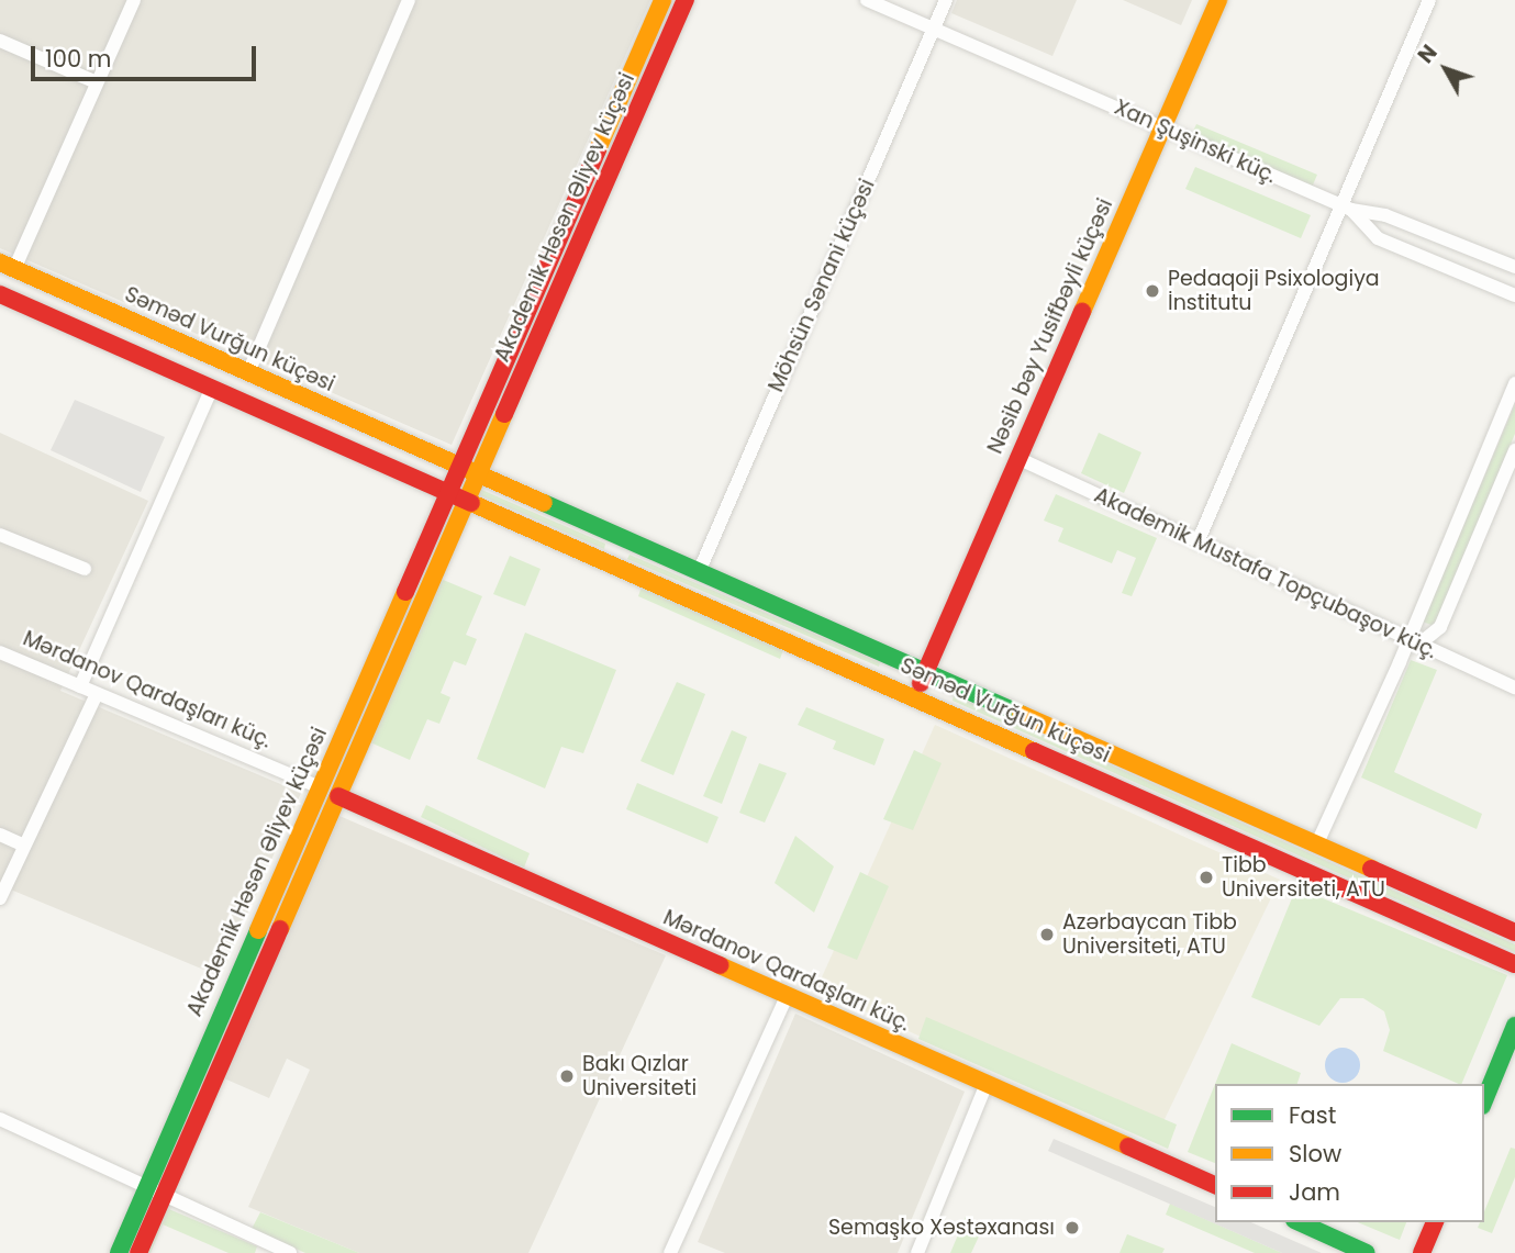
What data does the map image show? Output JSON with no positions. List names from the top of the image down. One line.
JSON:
{"streets":{"main road":["Akademik Həsən Əliyev küçəsi","Nəsib bəy Yusifbəyli küçəsi","Səməd Vurğun küçəsi","Mərdanov Qardaşları küç."],"street":["Xan Şuşinski küç.","Möhsün Sənani küçəsi","Akademik Mustafa Topçubaşov küç."]},"crossings":[["Xan Şuşinski küç.","Möhsün Sənani küçəsi"],["Xan Şuşinski küç.","Nəsib bəy Yusifbəyli küçəsi"],["Akademik Həsən Əliyev küçəsi","Səməd Vurğun küçəsi"],["Akademik Həsən Əliyev küçəsi","Mərdanov Qardaşları küç."],["Möhsün Sənani küçəsi","Səməd Vurğun küçəsi"],["Nəsib bəy Yusifbəyli küçəsi","Səməd Vurğun küçəsi"],["Nəsib bəy Yusifbəyli küçəsi","Akademik Mustafa Topçubaşov küç."]],"places":["Pedaqoji Psixologiya İnstitutu","Tibb Universiteti, ATU","Azərbaycan Tibb Universiteti, ATU","Bakı Qızlar Universiteti","Semaşko Xəstəxanası"],"legend":["Fast","Slow","Jam"],"scale_bar":"100 m","north":"top left"}
